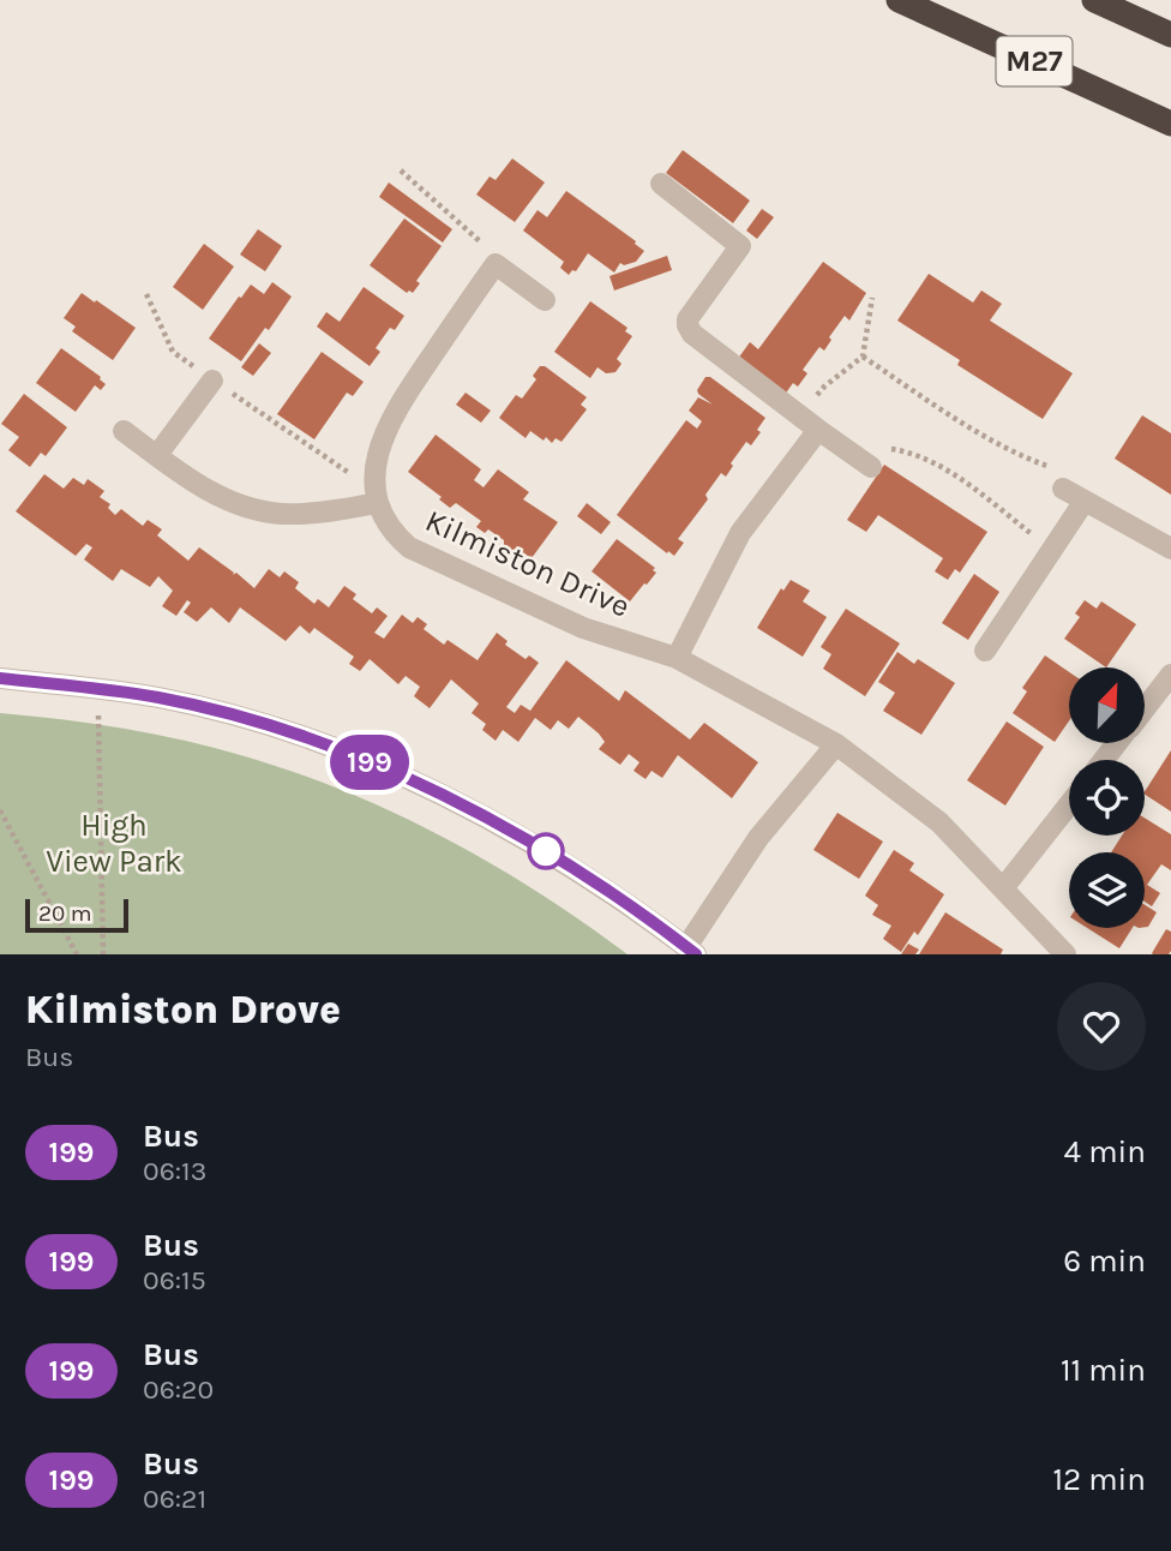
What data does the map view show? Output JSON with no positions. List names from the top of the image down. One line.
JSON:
{"streets":{"highway":["M27"],"street":["Kilmiston Drive"]},"parks":["High View Park"],"lines":["bus line 199"],"scale_bar":"20 m","north":"top right","page":{"on_map":"199","scale":"20 m","heading":["Kilmiston Drove","Bus"],"list":[{"mark":"199","name":"Bus","note":"06:13","value":"4 min"},{"mark":"199","name":"Bus","note":"06:15","value":"6 min"},{"mark":"199","name":"Bus","note":"06:20","value":"11 min"},{"mark":"199","name":"Bus","note":"06:21","value":"12 min"}]}}
